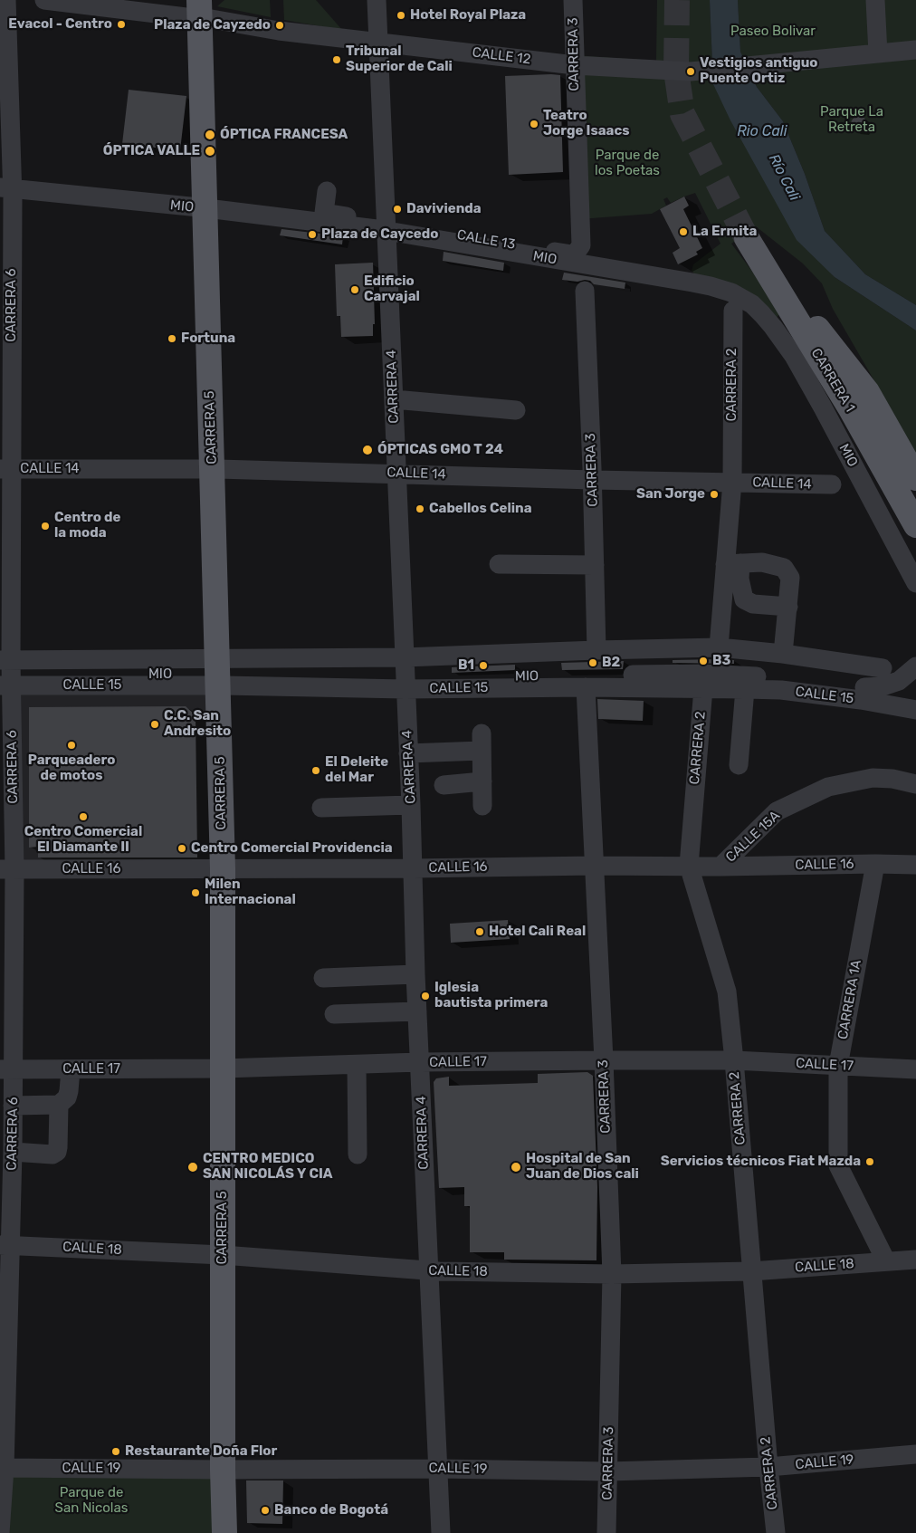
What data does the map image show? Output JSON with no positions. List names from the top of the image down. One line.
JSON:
{"streets":{"main road":["CARRERA 1","CARRERA 5"],"street":["CARRERA 3","CALLE 12","MIO","CALLE 13","CARRERA 6","CARRERA 2","CARRERA 4","CALLE 14","CALLE 15","CALLE 15A","CALLE 16","CARRERA 1A","CALLE 17","CALLE 18","CALLE 19"]},"crossings":[["CARRERA 3","CALLE 12"],["CARRERA 3","CALLE 13"],["CARRERA 3","CALLE 14"],["CARRERA 3","CALLE 15"],["CARRERA 3","CALLE 16"],["CARRERA 3","CALLE 17"],["CARRERA 3","CALLE 18"],["CARRERA 3","CALLE 19"],["CALLE 12","CARRERA 4"],["CALLE 12","CARRERA 5"],["MIO","CALLE 13"],["MIO","CARRERA 6"],["MIO","CARRERA 4"],["MIO","CARRERA 5"],["MIO","CALLE 15"],["CALLE 13","CARRERA 4"],["CARRERA 6","CALLE 14"],["CARRERA 6","CALLE 15"],["CARRERA 6","CALLE 16"],["CARRERA 6","CALLE 17"],["CARRERA 6","CALLE 18"],["CARRERA 6","CALLE 19"],["CARRERA 2","CALLE 14"],["CARRERA 2","CALLE 15"],["CARRERA 2","CALLE 16"],["CARRERA 2","CALLE 17"],["CARRERA 2","CALLE 18"],["CARRERA 2","CALLE 19"],["CARRERA 4","CALLE 14"],["CARRERA 4","CALLE 15"],["CARRERA 4","CALLE 16"],["CARRERA 4","CALLE 17"],["CARRERA 4","CALLE 18"],["CARRERA 4","CALLE 19"],["CARRERA 5","CALLE 14"],["CARRERA 5","CALLE 15"],["CARRERA 5","CALLE 16"],["CARRERA 5","CALLE 17"],["CARRERA 5","CALLE 18"],["CARRERA 5","CALLE 19"],["CALLE 15A","CALLE 16"],["CALLE 16","CARRERA 1A"],["CARRERA 1A","CALLE 17"],["CARRERA 1A","CALLE 18"]],"water":["Rio Cali","Río Cali"],"parks":["Paseo Bolivar","Parque La Retreta","Parque de los Poetas","Parque de San Nicolas"],"places":["Hotel Royal Plaza","Evacol - Centro","Plaza de Cayzedo","Tribunal Superior de Cali","Vestigios antiguo Puente Ortiz","Teatro Jorge Isaacs","ÓPTICA FRANCESA","ÓPTICA VALLE","Davivienda","La Ermita","Plaza de Caycedo","Edificio Carvajal","Fortuna","ÓPTICAS GMO T 24","San Jorge","Cabellos Celina","Centro de la moda","B3","B2","B1","C.C. San Andresito","Parqueadero de motos","El Deleite del Mar","Centro Comercial El Diamante II","Centro Comercial Providencia","Milen Internacional","Hotel Cali Real","Iglesia bautista primera","Servicios técnicos Fiat Mazda","CENTRO MEDICO SAN NICOLÁS Y CIA","Hospital de San Juan de Dios cali","Restaurante Doña Flor","Banco de Bogotá"]}
